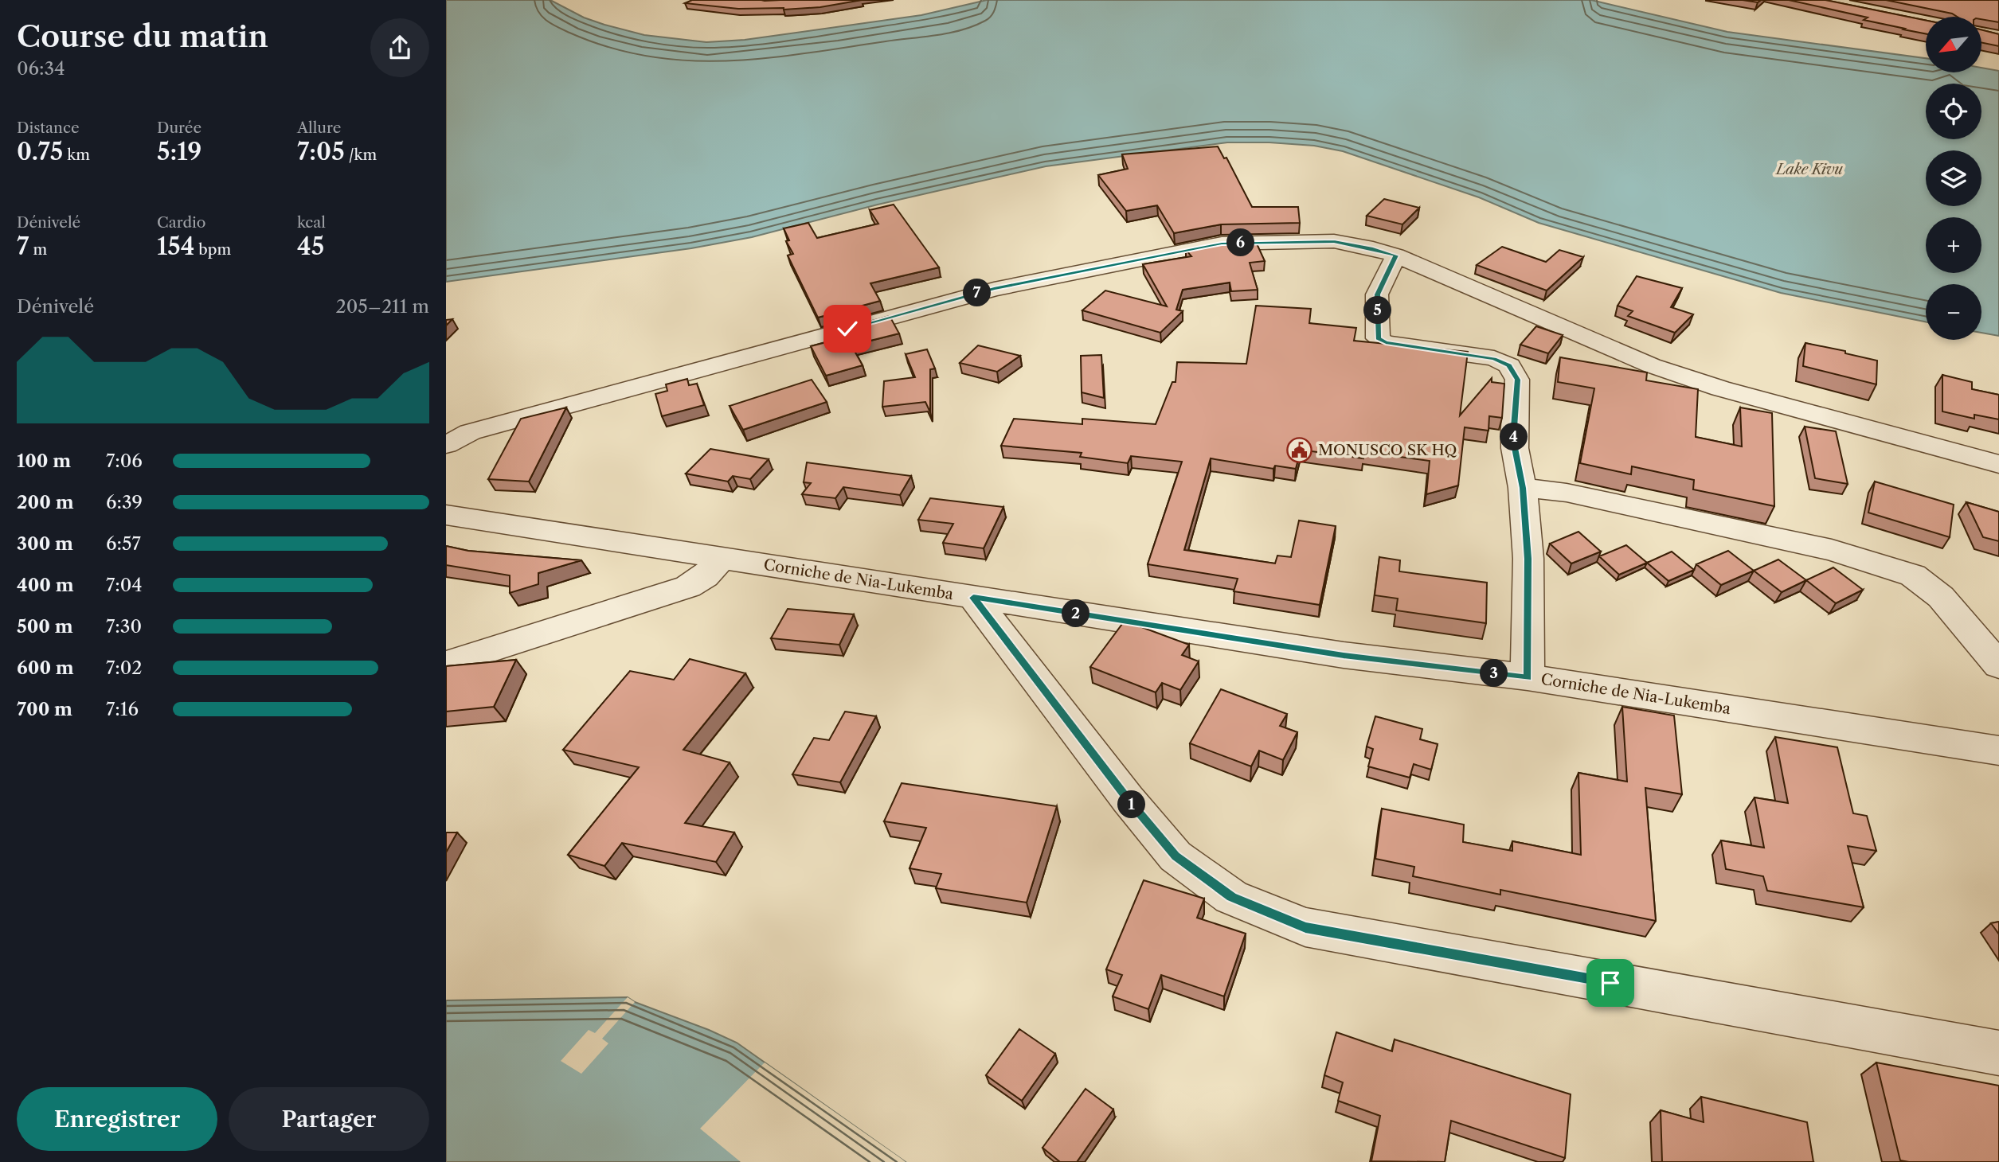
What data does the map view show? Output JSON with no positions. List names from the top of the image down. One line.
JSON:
{"streets":{"street":["Corniche de Nia-Lukemba"]},"water":["Lake Kivu"],"places":{"public building":["MONUSCO SK HQ"]},"north":"bottom left","page":{"heading":["Course du matin","06:34"],"map_buttons":["+","−"],"stats":[["Distance","0.75 km"],["Durée","5:19"],["Allure","7:05 /km"],["Dénivelé","7 m"],["Cardio","154 bpm"],["kcal","45"]],"pins":["6","7","5","4","2","3","1"],"chart":["Dénivelé","205–211 m"],"list":[{"name":"100 m","note":"7:06"},{"name":"200 m","note":"6:39"},{"name":"300 m","note":"6:57"},{"name":"400 m","note":"7:04"},{"name":"500 m","note":"7:30"},{"name":"600 m","note":"7:02"},{"name":"700 m","note":"7:16"}],"buttons":["Enregistrer","Partager"]}}
